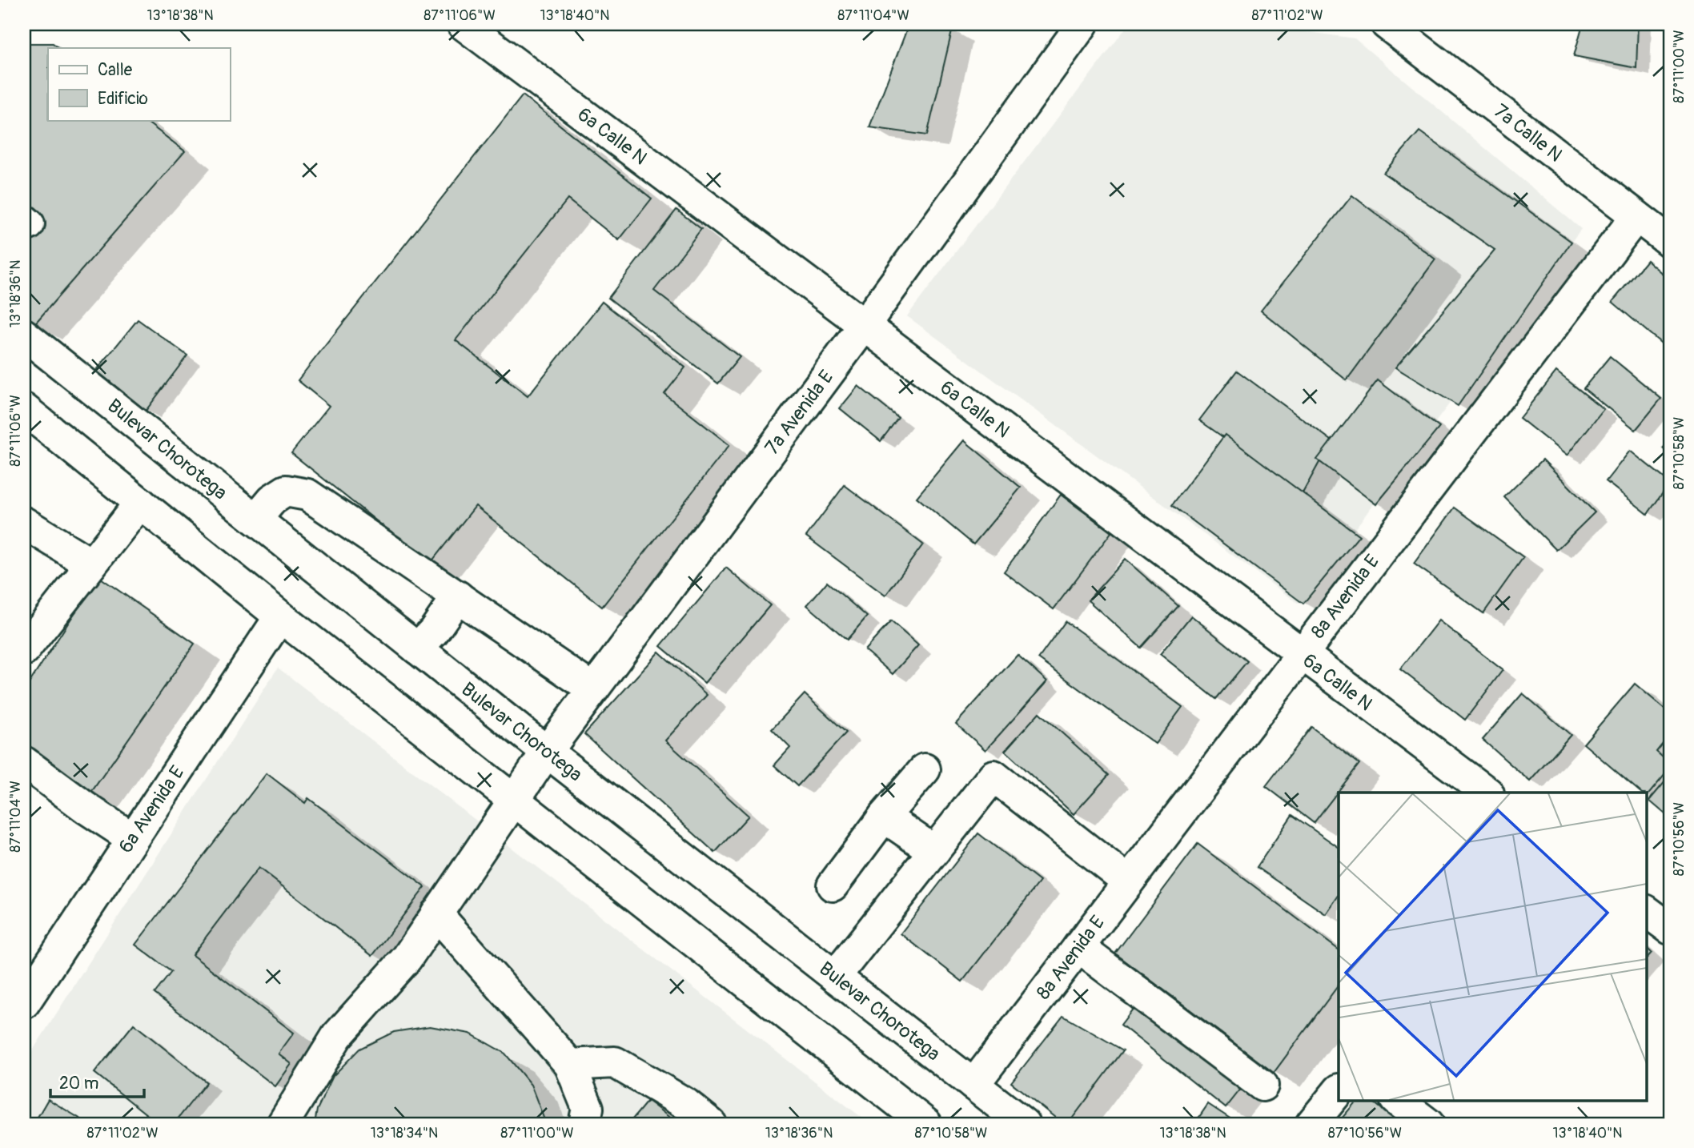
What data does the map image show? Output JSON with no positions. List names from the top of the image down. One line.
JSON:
{"streets":{"main road":["7a Calle N","6a Calle N","7a Avenida E","Bulevar Chorotega","8a Avenida E","6a Avenida E"]},"crossings":[["7a Calle N","8a Avenida E"],["6a Calle N","7a Avenida E"],["6a Calle N","8a Avenida E"],["7a Avenida E","Bulevar Chorotega"],["Bulevar Chorotega","8a Avenida E"]],"legend":["Calle","Edificio"],"scale_bar":"20 m","coordinates":["13°18'38\"N","87°11'06\"W","13°18'40\"N","87°11'04\"W","87°11'02\"W","87°11'00\"W","13°18'36\"N","87°10'58\"W","87°10'56\"W","13°18'34\"N"]}
